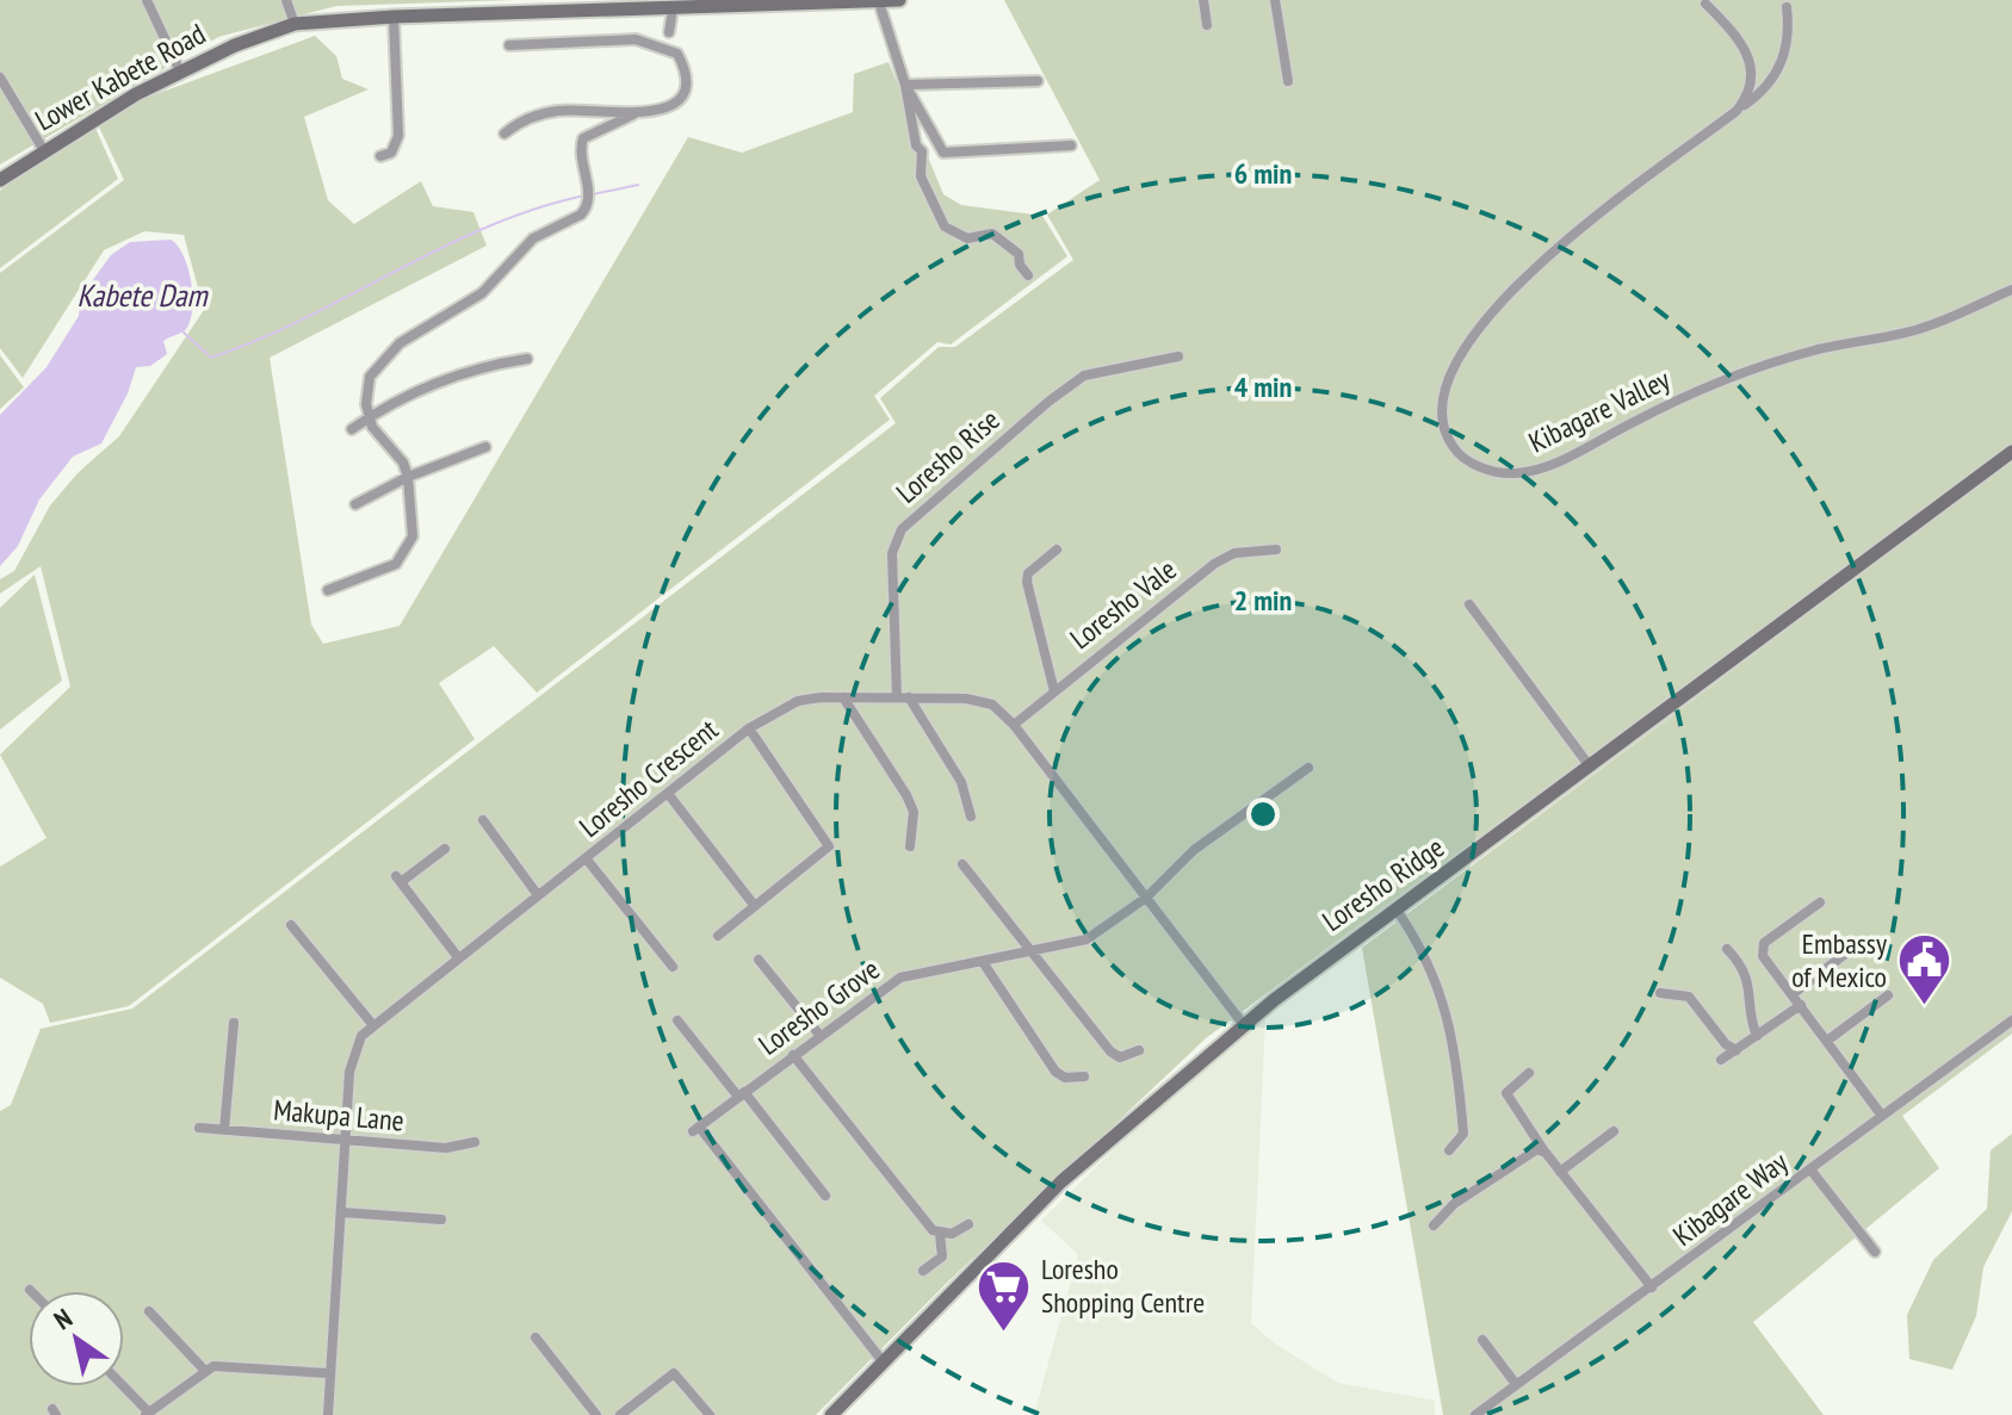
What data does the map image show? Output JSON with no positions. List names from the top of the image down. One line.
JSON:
{"streets":{"main road":["Lower Kabete Road","Loresho Ridge"],"street":["Kibagare Valley","Loresho Rise","Loresho Vale","Loresho Crescent","Loresho Grove","Makupa Lane","Kibagare Way"]},"crossings":[["Loresho Rise","Loresho Crescent"],["Loresho Vale","Loresho Crescent"],["Loresho Crescent","Loresho Ridge"],["Loresho Crescent","Loresho Grove"],["Loresho Crescent","Makupa Lane"],["Loresho Ridge","Loresho Grove"]],"water":["Kabete Dam"],"places":{"public building":["Embassy of Mexico"],"supermarket":["Loresho Shopping Centre"]},"north":"top left","rings":["6 min","4 min","2 min"]}
